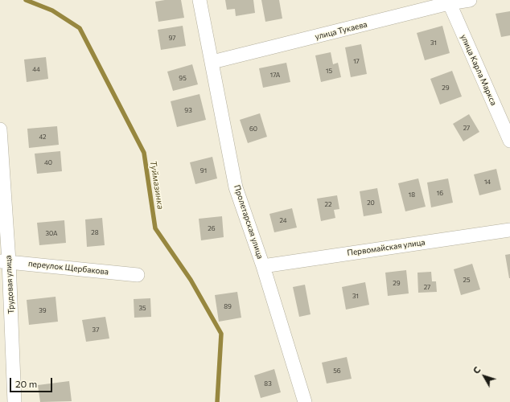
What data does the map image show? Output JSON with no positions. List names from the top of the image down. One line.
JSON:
{"streets":{"street":["улица Тукаева","улица Карла Маркса","Пролетарская улица","Первомайская улица","переулок Щербакова","Трудовая улица"]},"crossings":[["улица Тукаева","улица Карла Маркса"],["улица Тукаева","Пролетарская улица"],["Пролетарская улица","Первомайская улица"],["переулок Щербакова","Трудовая улица"]],"water":["Туймазинка"],"house_numbers":["97","31","17","44","15","17А","95","29","93","27","60","42","40","91","14","16","18","20","22","24","26","28","30А","25","29","27","31","89","35","39","37","56","83"],"scale_bar":"20 m","north":"top left"}
